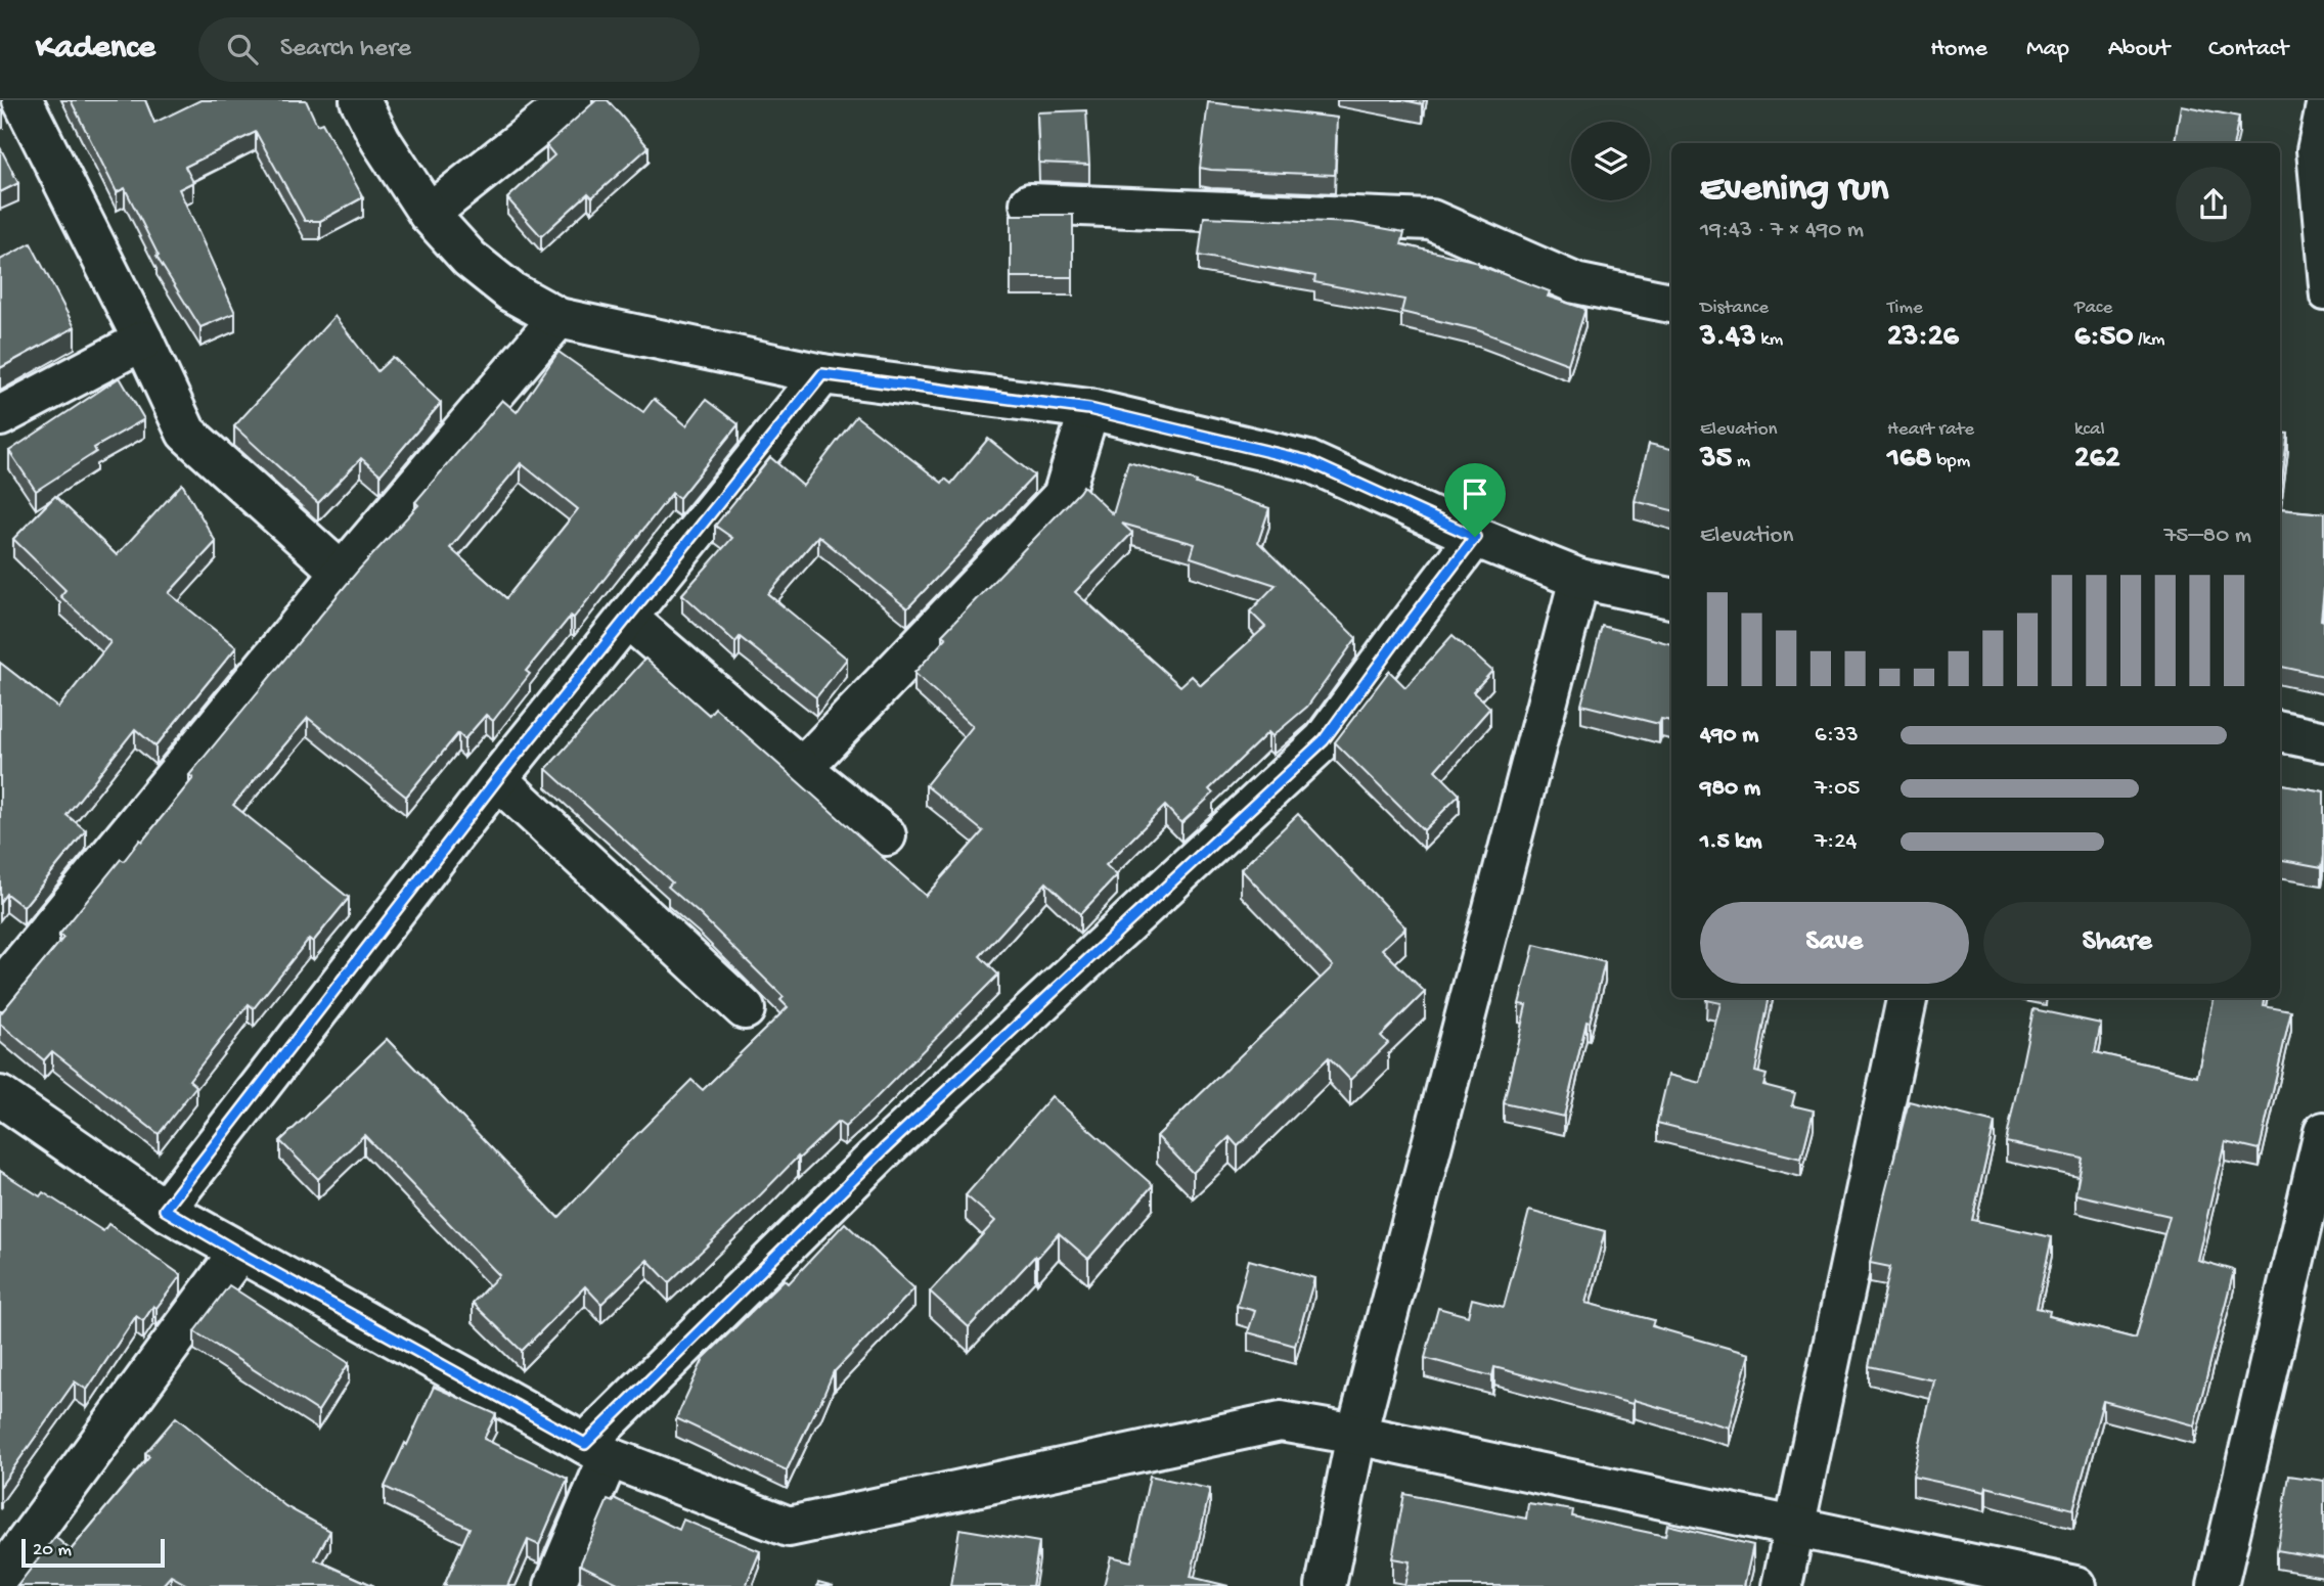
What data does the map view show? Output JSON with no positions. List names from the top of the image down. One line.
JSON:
{"scale_bar":"20 m","page":{"header":"Kadence","search":"Search here","nav":["Home","Map","About","Contact"],"heading":["Evening run","19:43 · 7 × 490 m"],"stats":[["Distance","3.43 km"],["Time","23:26"],["Pace","6:50 /km"],["Elevation","35 m"],["Heart rate","168 bpm"],["kcal","262"]],"chart":["Elevation","75–80 m"],"list":[{"name":"490 m","note":"6:33"},{"name":"980 m","note":"7:05"},{"name":"1.5 km","note":"7:24"}],"buttons":["Save","Share"],"scale":"20 m"}}
